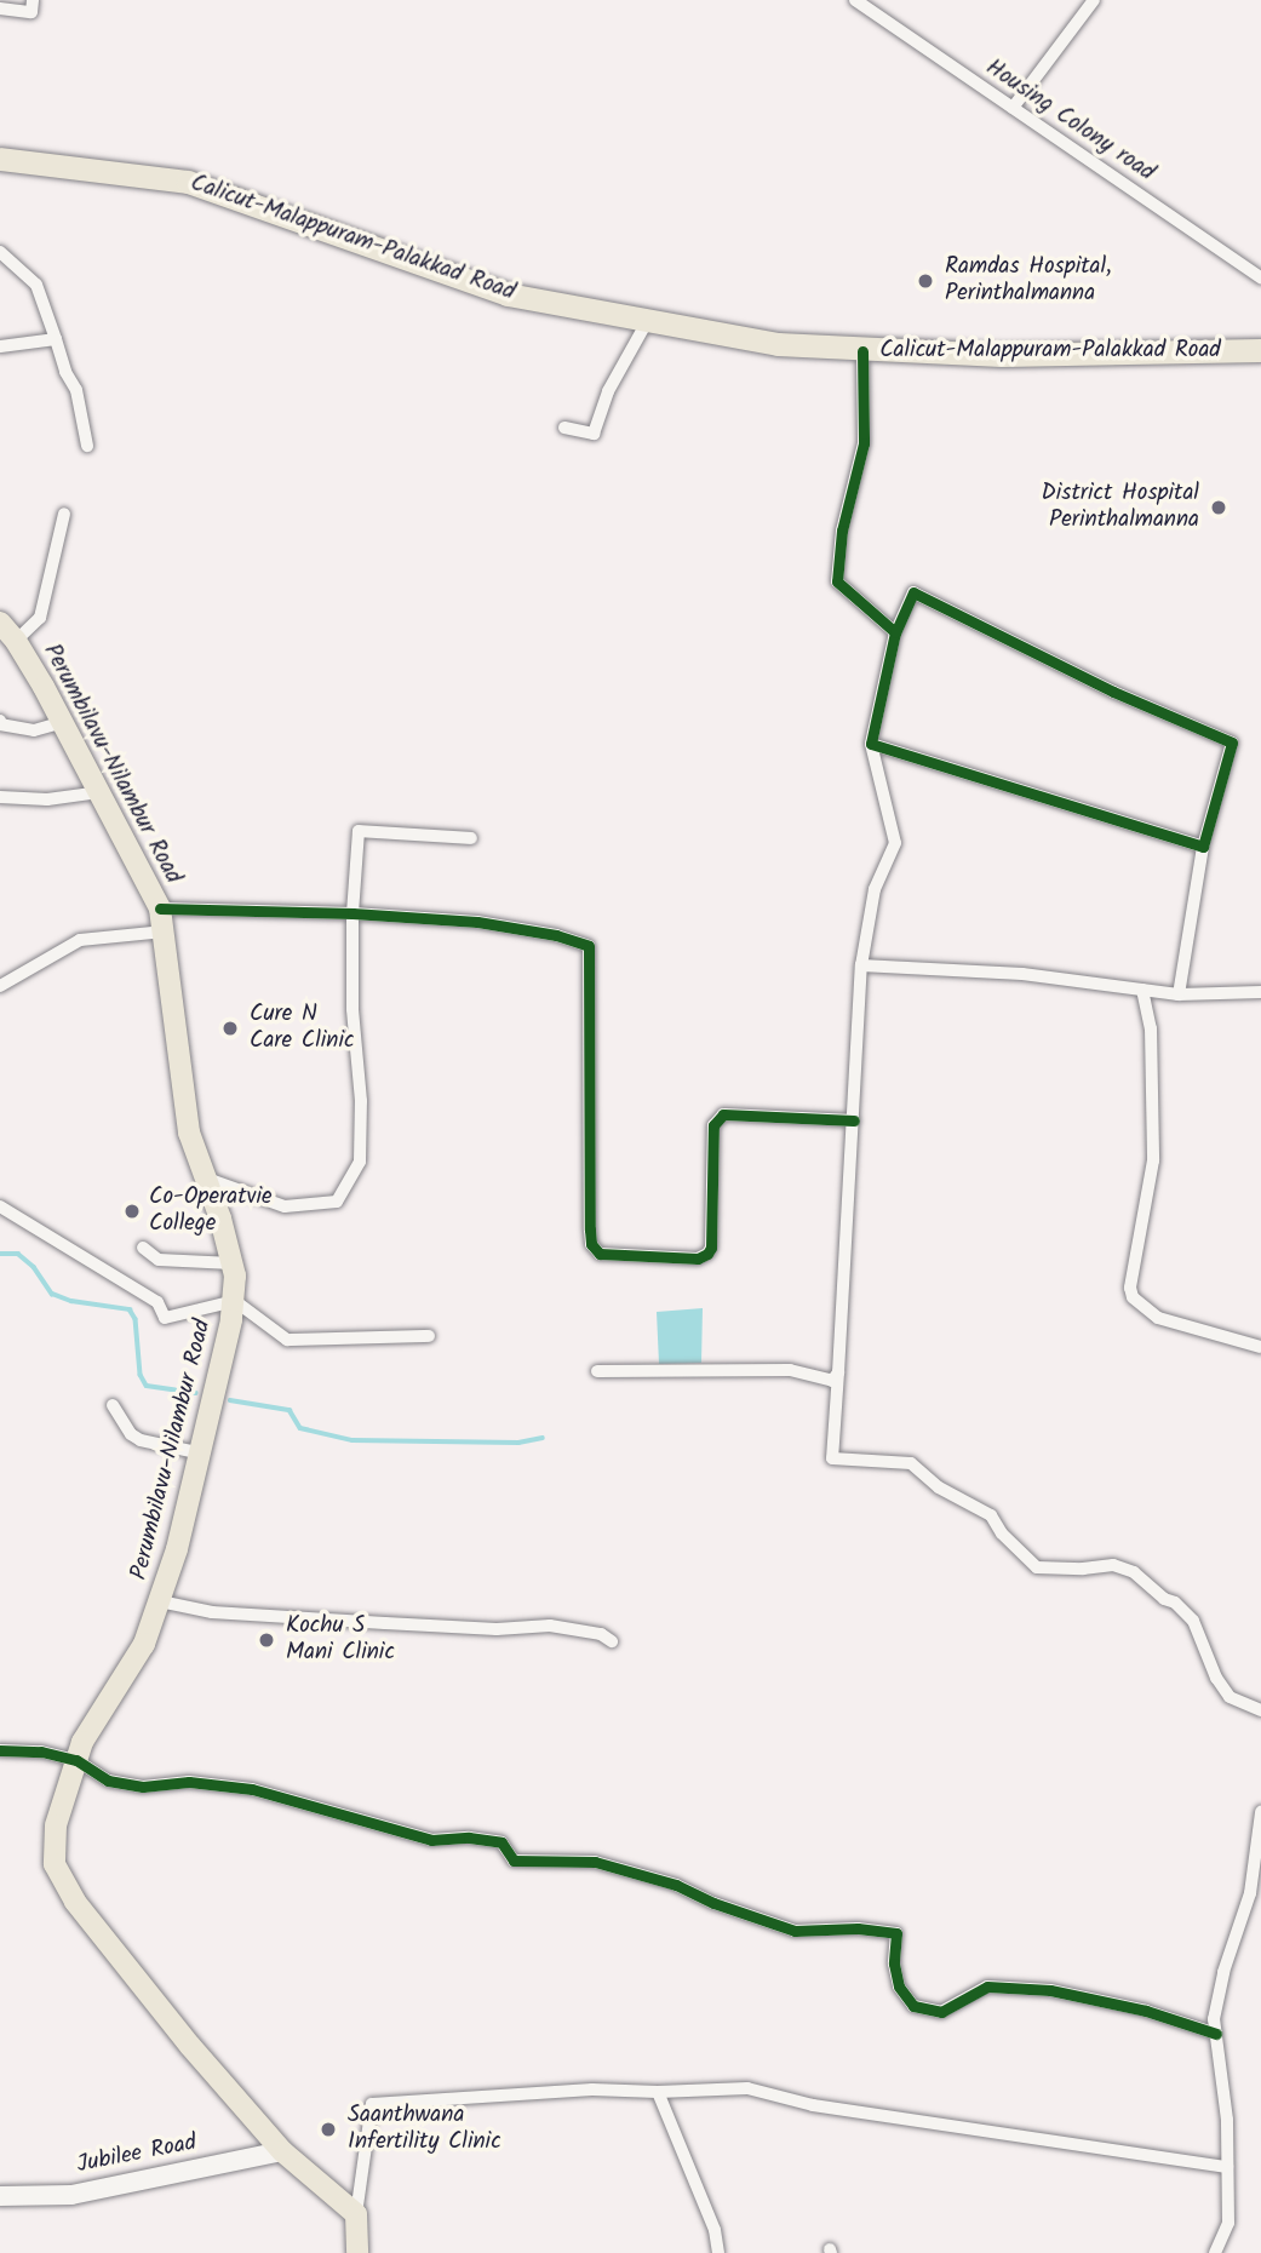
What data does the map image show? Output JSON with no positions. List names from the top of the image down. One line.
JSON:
{"streets":{"highway":["Calicut-Malappuram-Palakkad Road"],"main road":["Perumbilavu-Nilambur Road","Jubilee Road"],"street":["Housing Colony road"]},"crossings":[["Perumbilavu-Nilambur Road","Jubilee Road"]],"places":["Ramdas Hospital, Perinthalmanna","District Hospital Perinthalmanna","Cure N Care Clinic","Co-Operatvie College","Kochu S Mani Clinic","Saanthwana Infertility Clinic"]}
